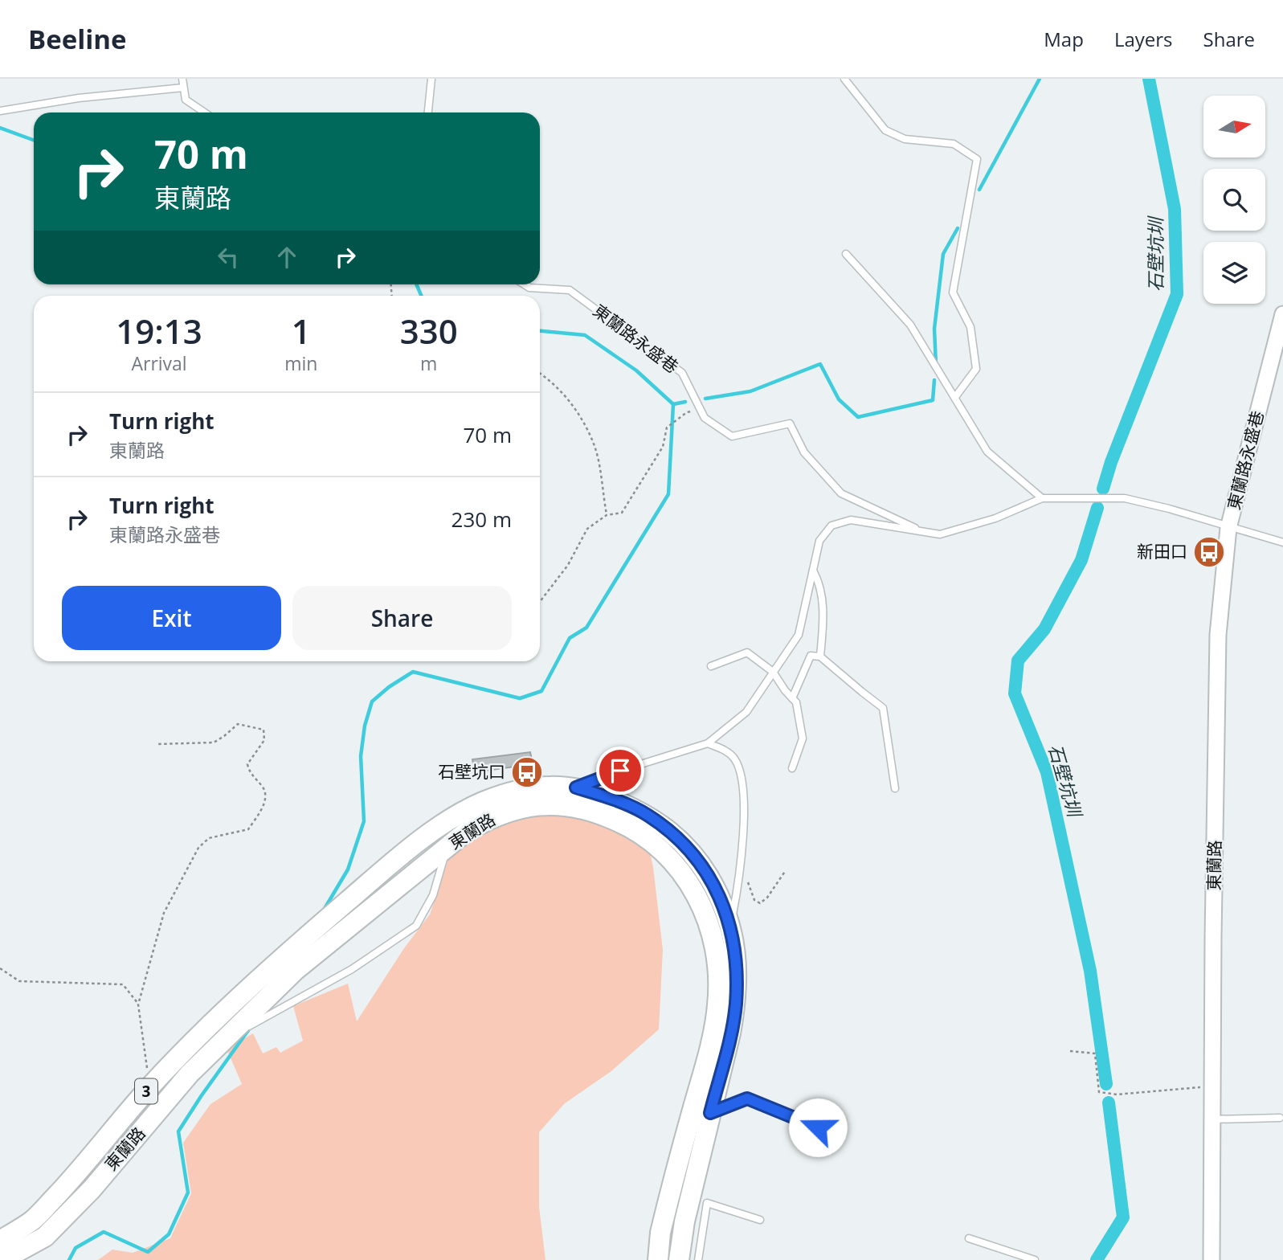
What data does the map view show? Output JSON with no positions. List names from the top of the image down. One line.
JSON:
{"streets":{"main road":["東蘭路","3"],"street":["東蘭路永盛巷"]},"crossings":[["東蘭路永盛巷","東蘭路"]],"water":["石壁坑圳"],"places":{"bus stop":["新田口","石壁坑口"]},"north":"right","page":{"header":"Beeline","nav":["Map","Layers","Share"],"turn":["70 m","東蘭路"],"eta":["19:13","Arrival","1","min","330","m"],"list":[{"name":"Turn right","note":"東蘭路","value":"70 m"},{"name":"Turn right","note":"東蘭路永盛巷","value":"230 m"}],"buttons":["Exit","Share"]}}
